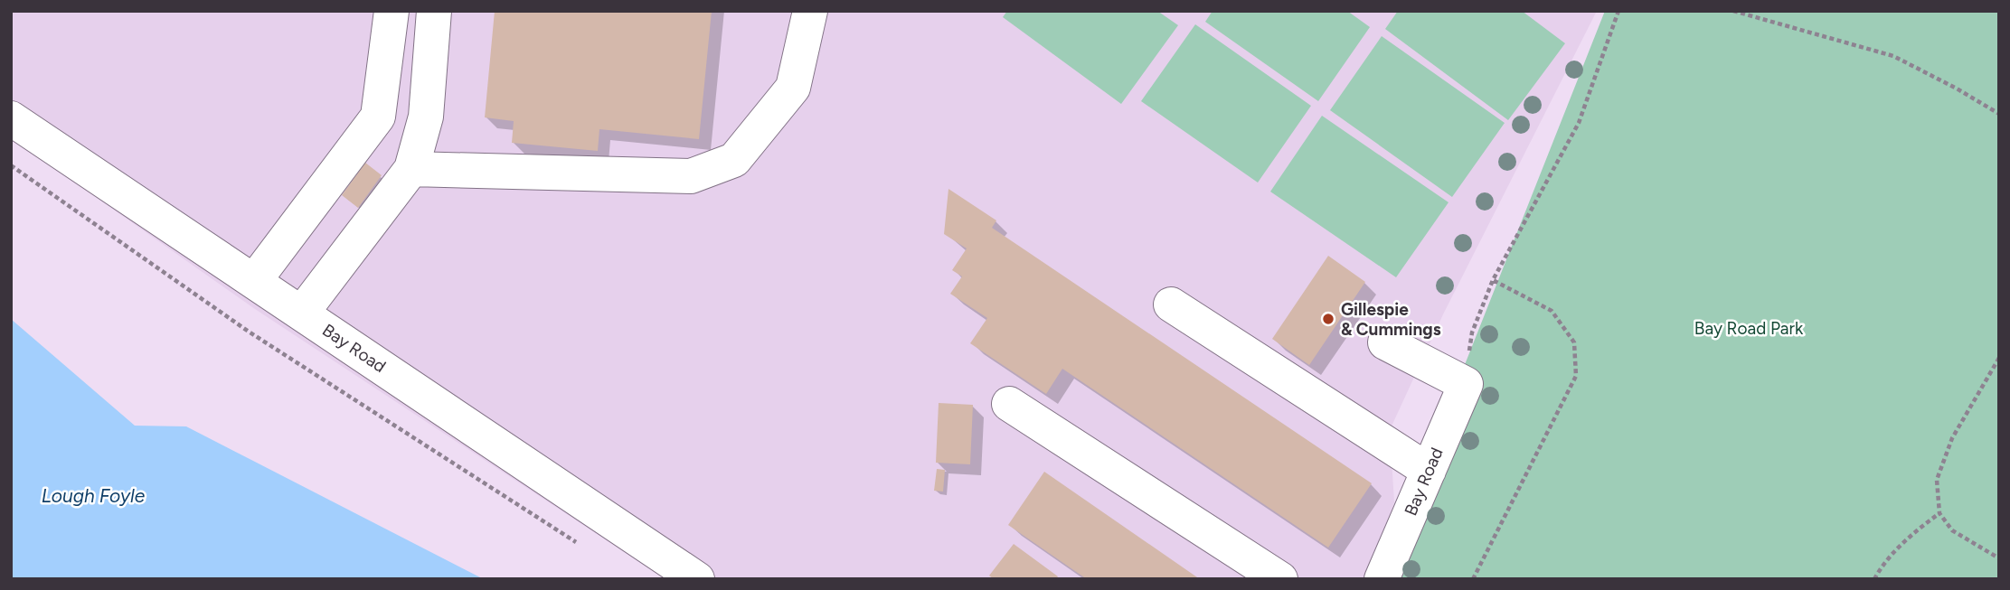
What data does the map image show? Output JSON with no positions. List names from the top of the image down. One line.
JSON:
{"streets":{"street":["Bay Road"]},"water":["Lough Foyle"],"parks":["Bay Road Park"],"places":["Gillespie & Cummings"]}
